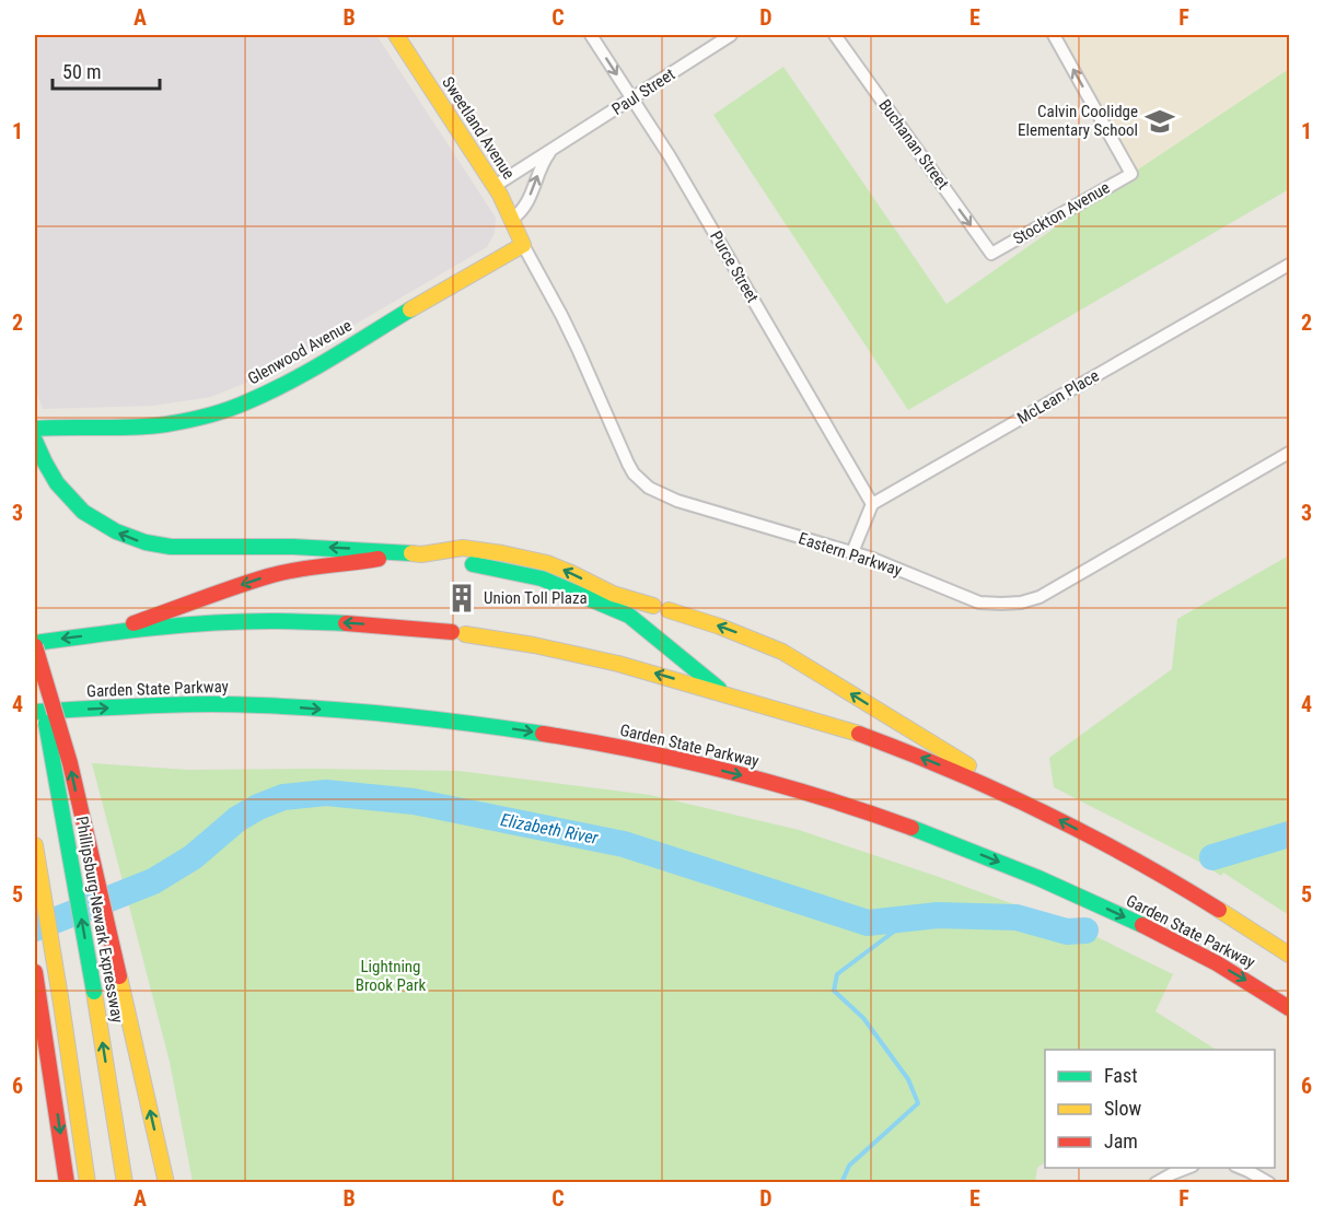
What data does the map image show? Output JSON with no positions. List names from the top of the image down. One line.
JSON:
{"streets":{"main road":["Sweetland Avenue","Glenwood Avenue","Garden State Parkway","Phillipsburg-Newark Expressway"],"street":["Paul Street","Buchanan Street","Stockton Avenue","Purce Street","McLean Place","Eastern Parkway"]},"crossings":[["Paul Street","Sweetland Avenue"],["Paul Street","Purce Street"],["Sweetland Avenue","Glenwood Avenue"],["Sweetland Avenue","Eastern Parkway"],["Buchanan Street","Stockton Avenue"],["Purce Street","McLean Place"],["Glenwood Avenue","Eastern Parkway"]],"one_way":["Buchanan Street"],"water":["Elizabeth River"],"parks":["Lightning Brook Park"],"places":{"school or university":["Calvin Coolidge Elementary School"],"building":["Union Toll Plaza"]},"legend":["Fast","Slow","Jam"],"scale_bar":"50 m","grid":{"columns":["A","B","C","D","E","F"],"rows":["1","2","3","4","5","6"]}}
